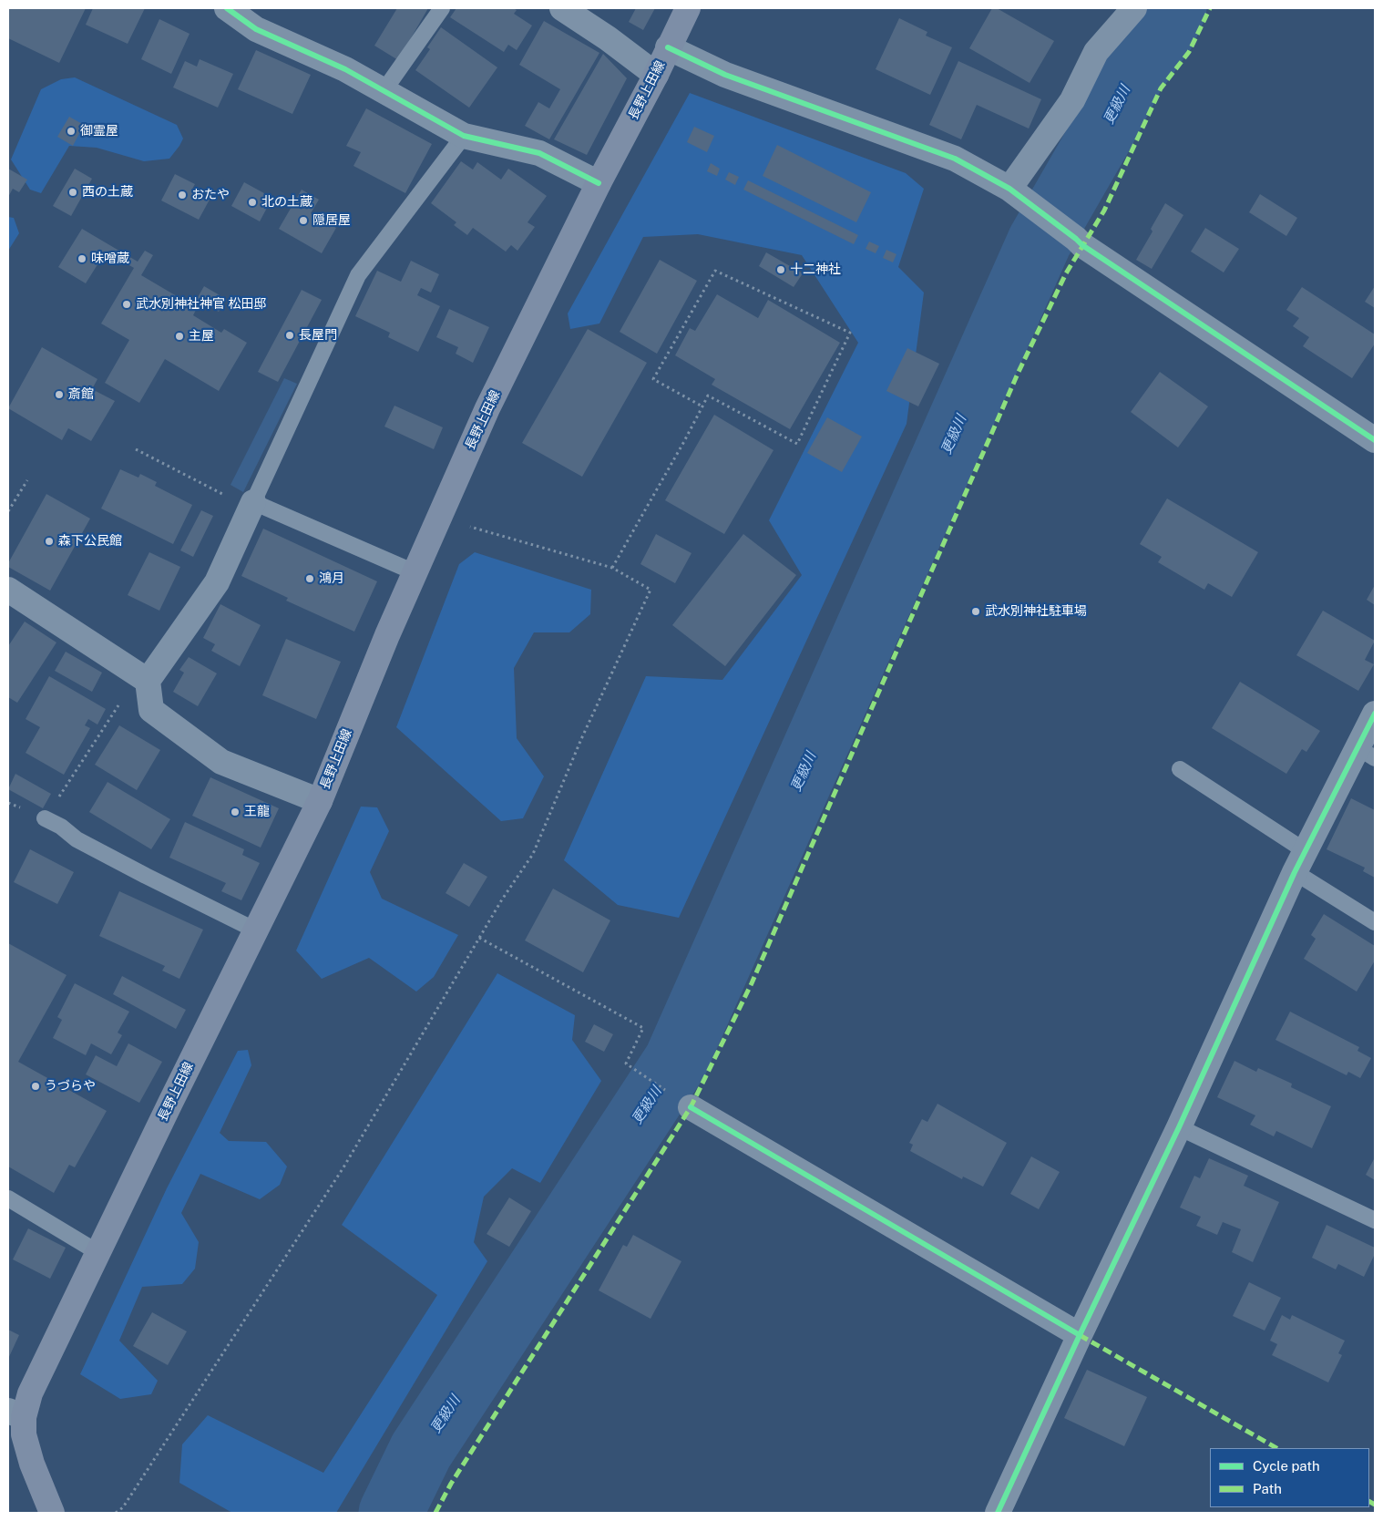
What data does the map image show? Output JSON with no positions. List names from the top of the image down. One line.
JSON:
{"streets":{"main road":["長野上田線"]},"water":["更級川"],"places":["御霊屋","西の土蔵","おたや","北の土蔵","隠居屋","味噌蔵","十二神社","武水別神社神官 松田邸","長屋門","主屋","斎館","森下公民館","鴻月","武水別神社駐車場","王龍","うづらや"],"legend":["Cycle path","Path"]}
